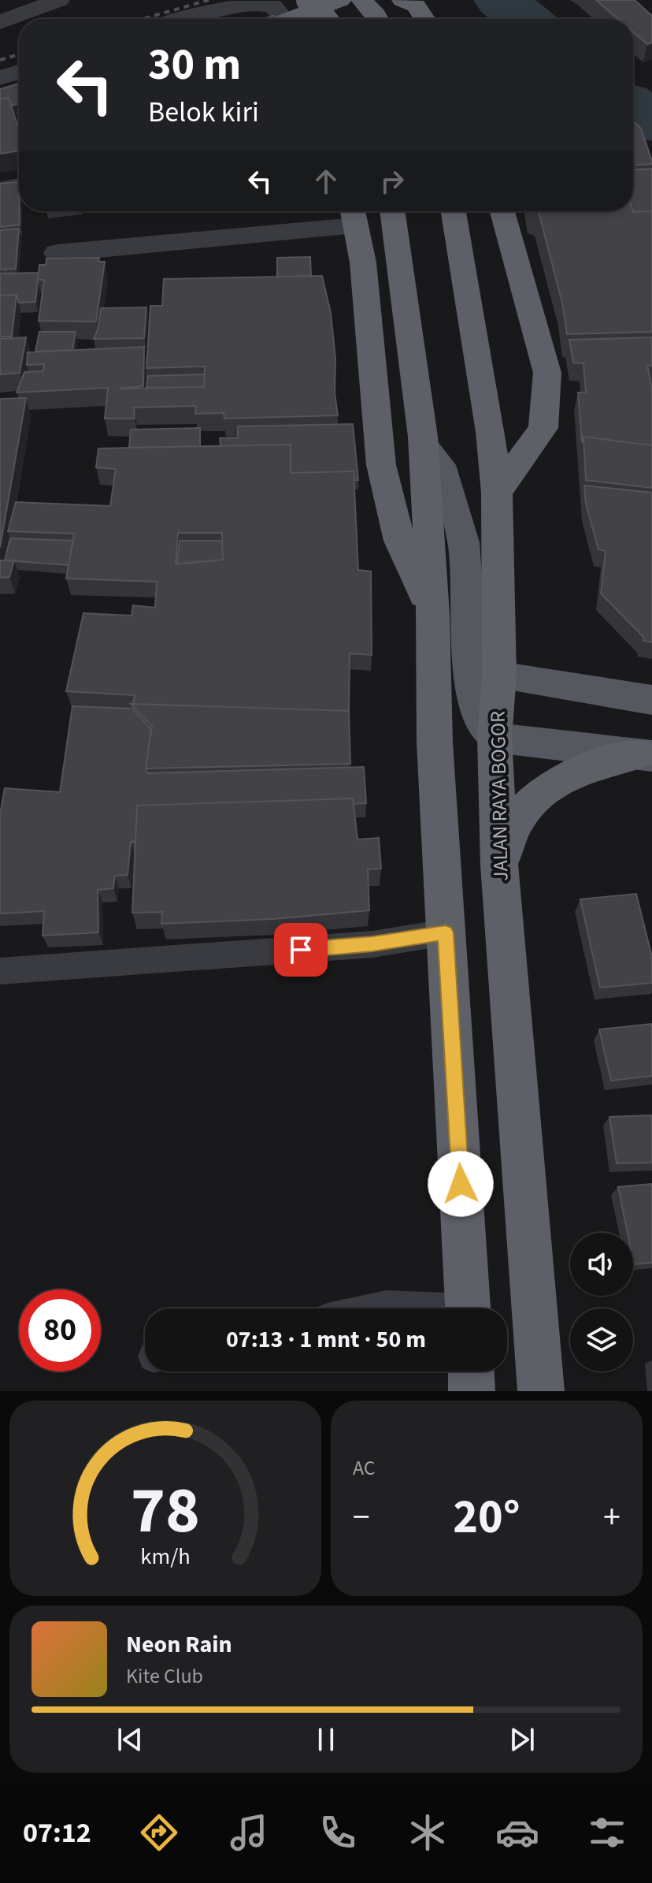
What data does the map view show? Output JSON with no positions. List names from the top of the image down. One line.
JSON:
{"streets":{"highway":["JALAN RAYA BOGOR"]},"page":{"turn":["30 m","Belok kiri"],"limit":"80","trip":"07:13 · 1 mnt · 50 m","tile":"AC","heat":["−","20°","+"],"song":["Neon Rain","Kite Club"],"tabs":"07:12","gauge":["78","km/h"]}}
